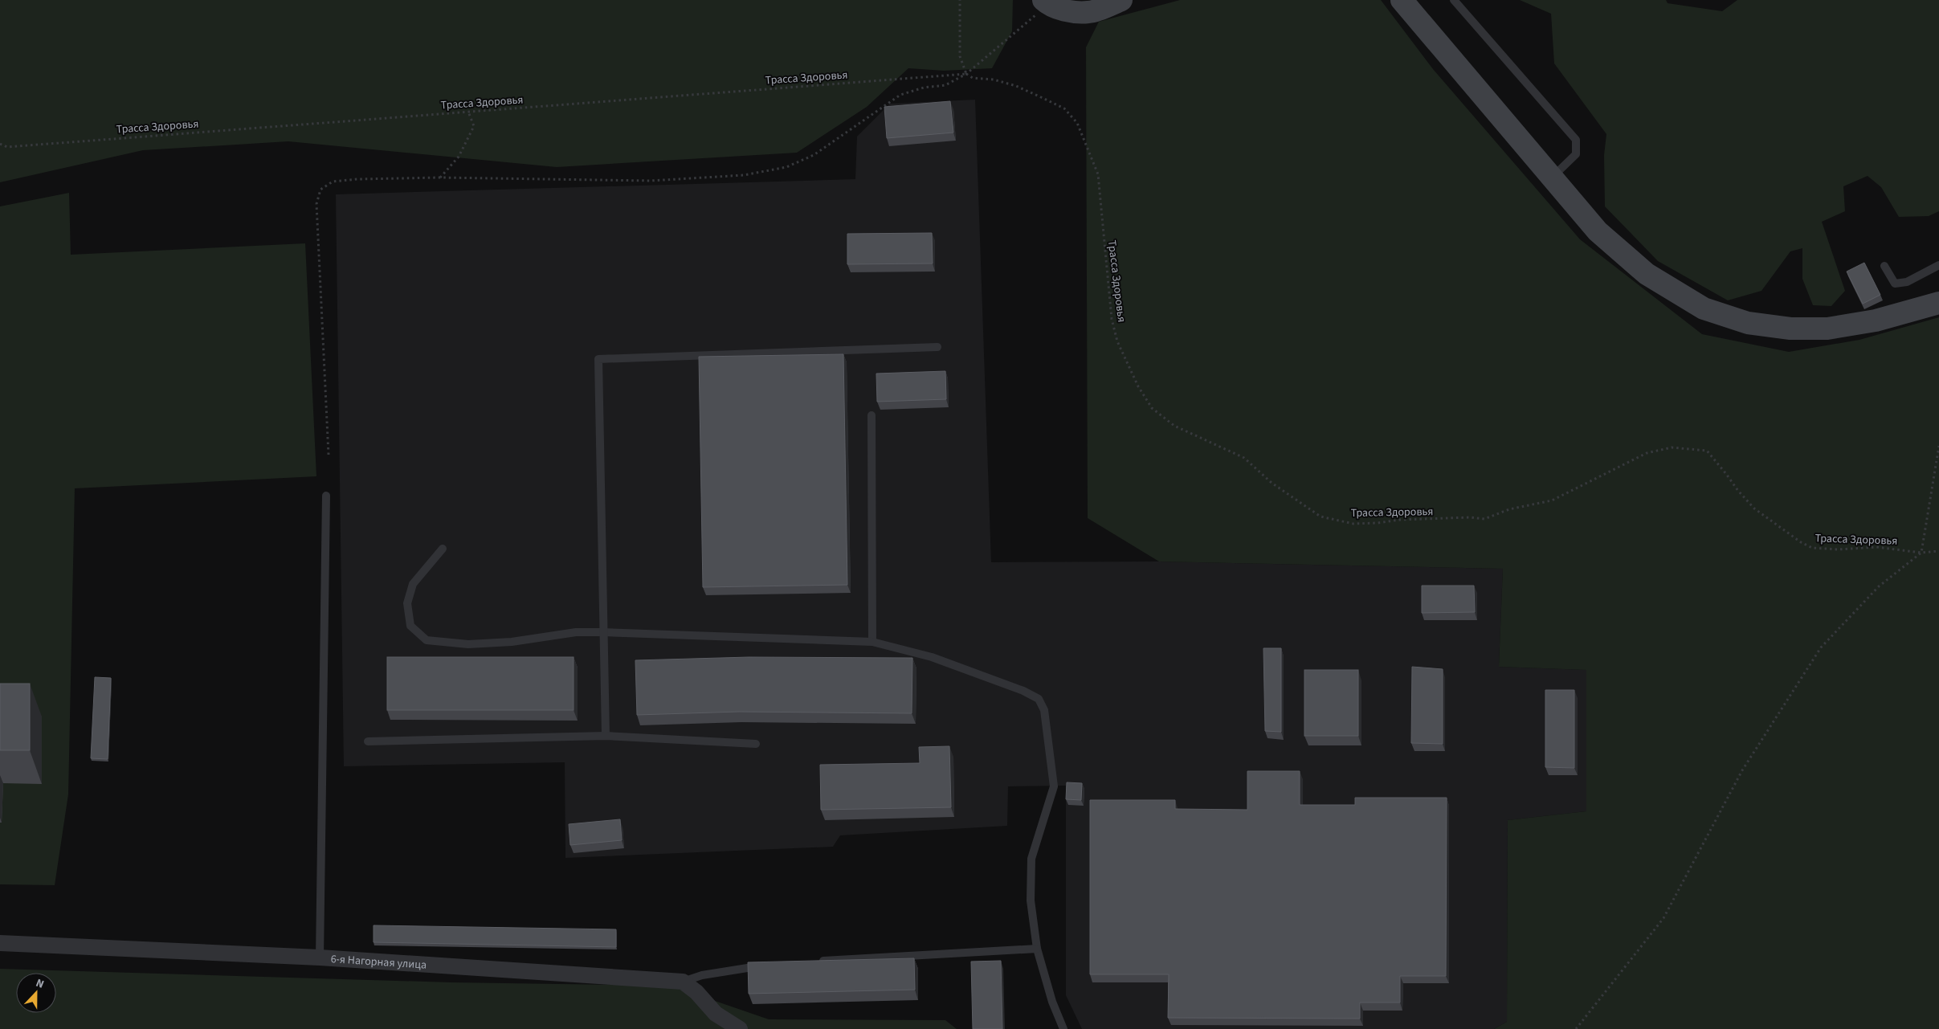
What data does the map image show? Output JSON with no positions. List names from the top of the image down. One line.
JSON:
{"streets":{"street":["6-я Нагорная улица"],"path":["Трасса Здоровья"]},"north":"top"}
